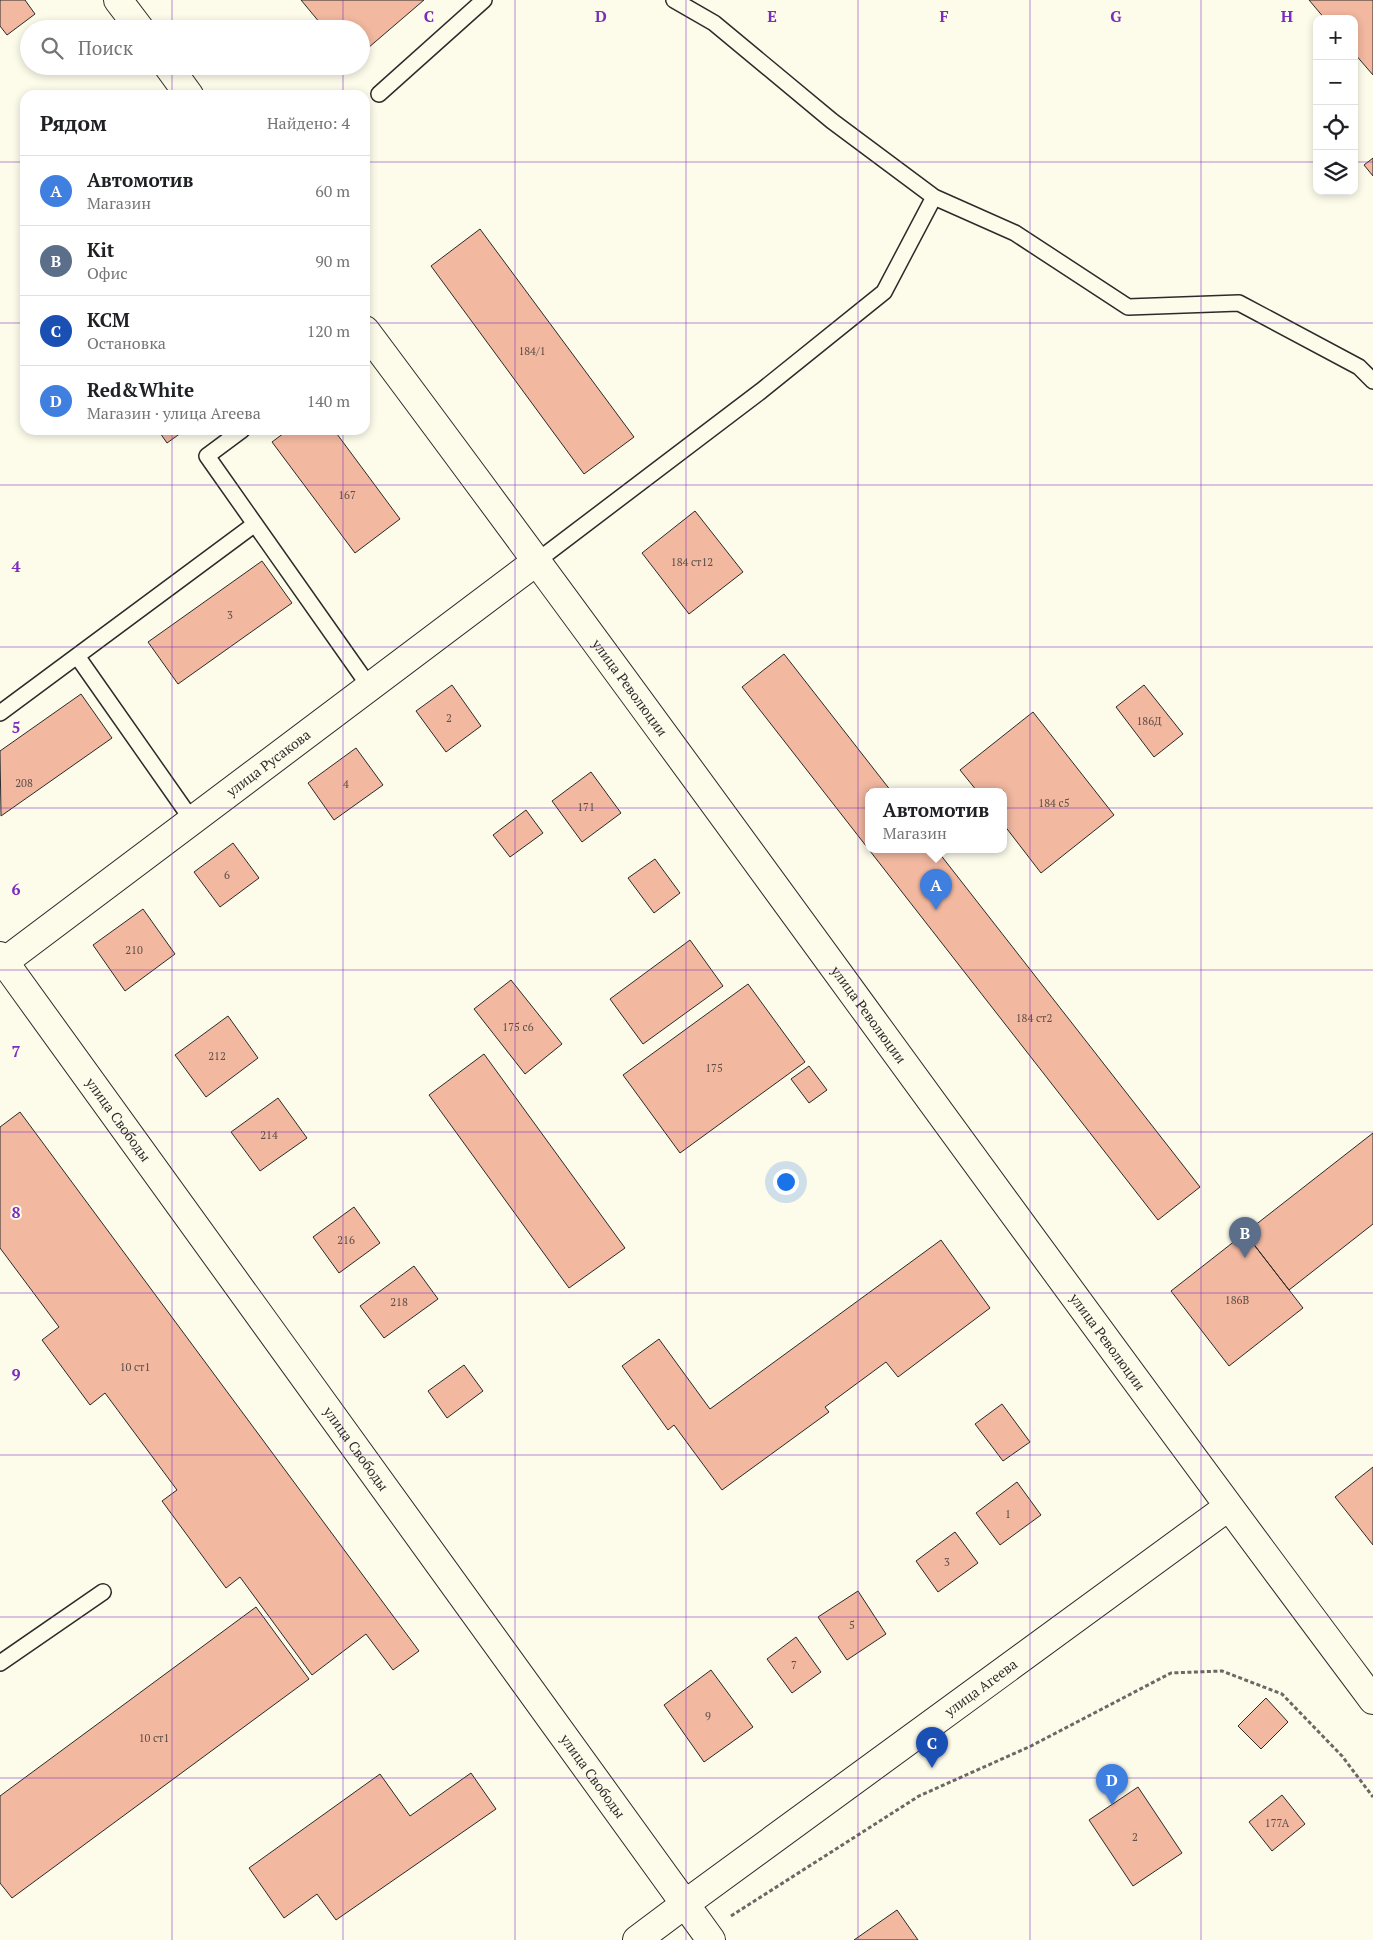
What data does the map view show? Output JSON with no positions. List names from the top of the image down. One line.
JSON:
{"streets":{"street":["улица Революции","улица Русакова","улица Свободы","улица Агеева"]},"crossings":[["улица Революции","улица Русакова"],["улица Революции","улица Агеева"],["улица Русакова","улица Свободы"],["улица Свободы","улица Агеева"]],"house_numbers":["184/1","167","184 ст12","3","2","186Д","208","4","184 с5","171","6","210","184 ст2","175 с6","212","175","214","216","186В","218","10 ст1","1","3","5","7","9","10 ст1","177А","2"],"page":{"map_buttons":["+","−"],"search":"Поиск","heading":["Рядом","Найдено: 4"],"list":[{"mark":"A","name":"Автомотив","note":"Магазин","value":"60 m"},{"mark":"B","name":"Kit","note":"Офис","value":"90 m"},{"mark":"C","name":"КСМ","note":"Остановка","value":"120 m"},{"mark":"D","name":"Red&White","note":"Магазин · улица Агеева","value":"140 m"}],"popup":["Автомотив","Магазин"],"pins":["A","B","C","D"]},"grid":{"columns":["C","D","E","F","G","H"],"rows":["4","5","6","7","8","9"]}}
